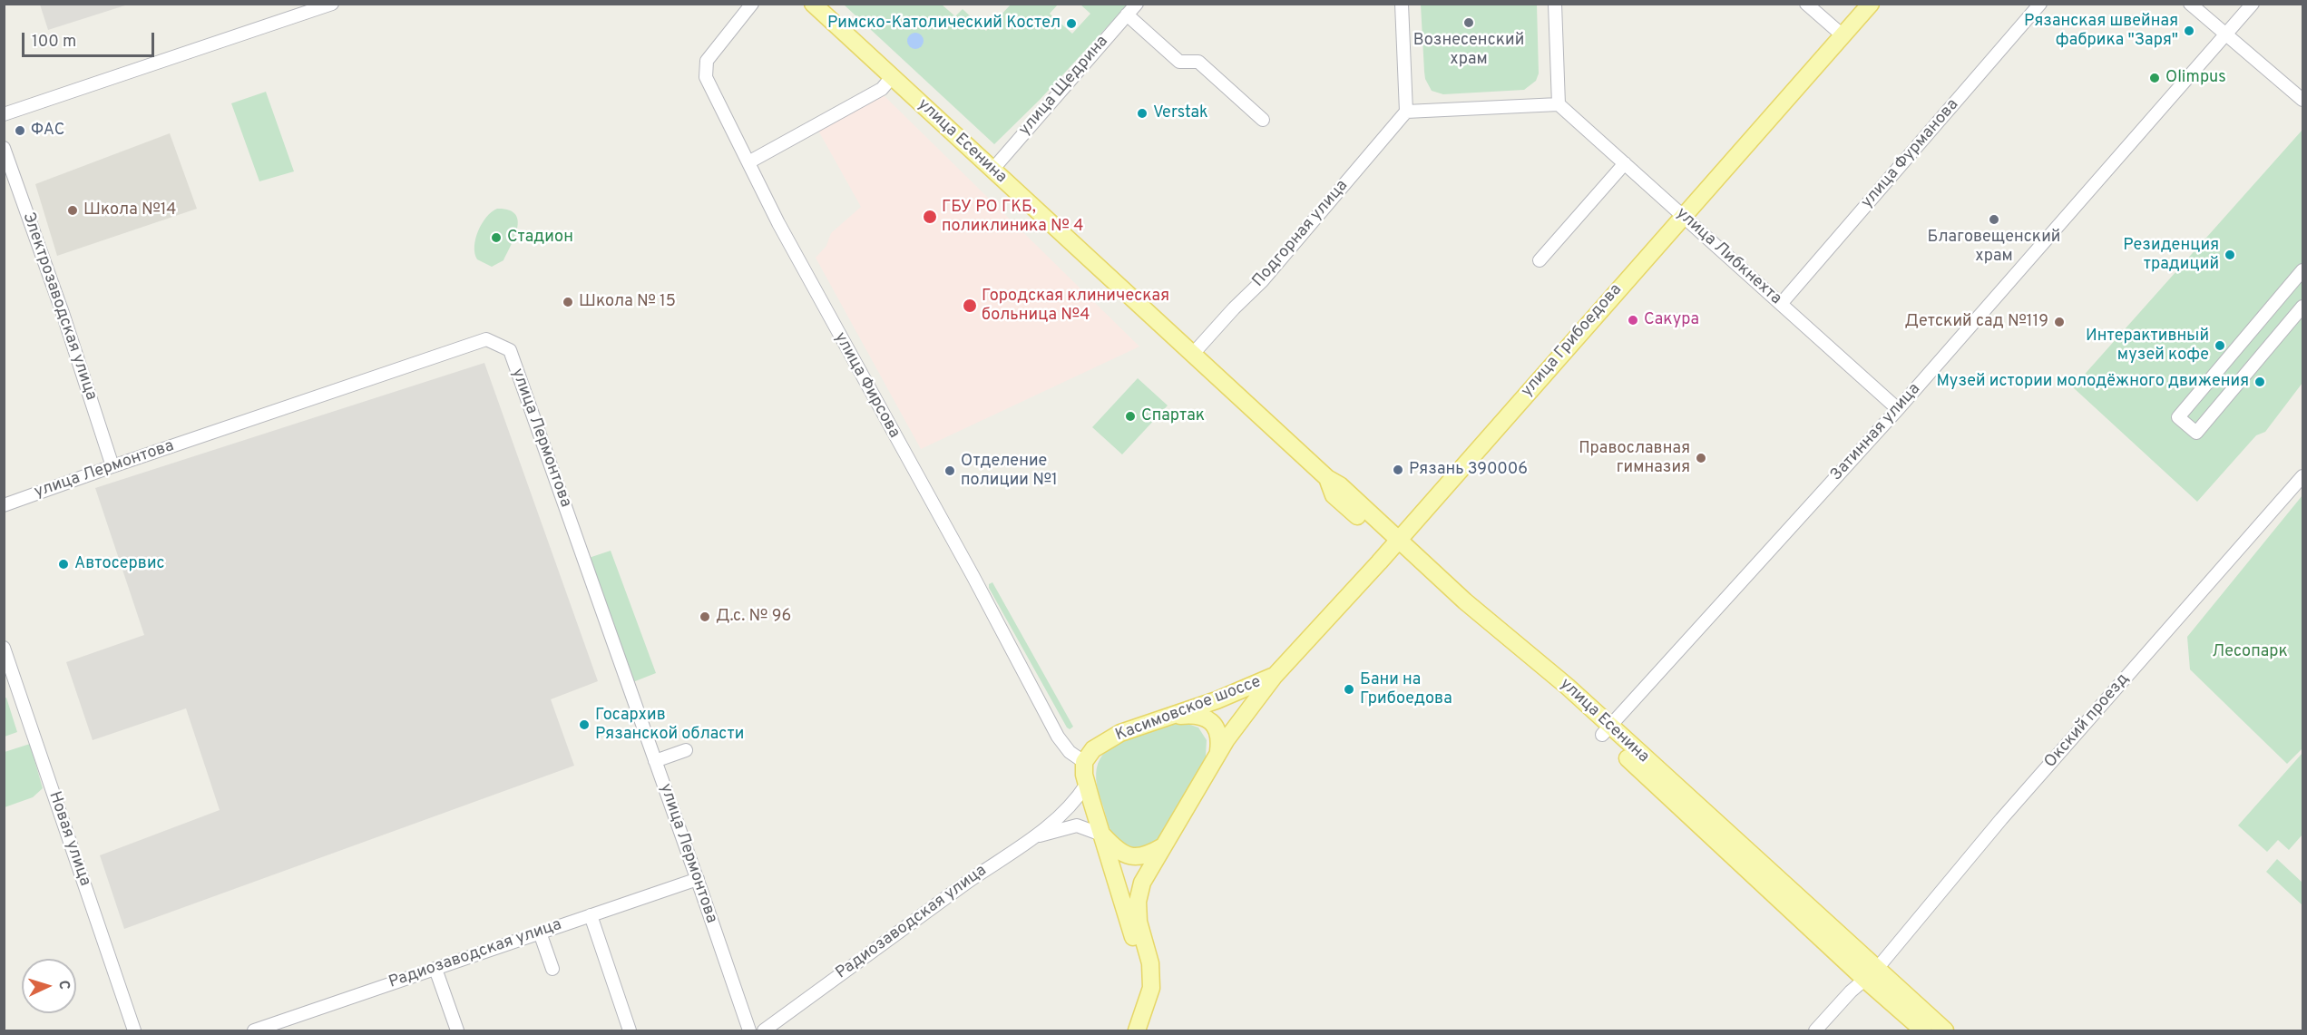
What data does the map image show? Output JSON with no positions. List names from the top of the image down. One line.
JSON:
{"streets":{"main road":["улица Есенина","улица Грибоедова","Касимовское шоссе"],"street":["улица Щедрина","улица Фурманова","Подгорная улица","улица Либкнехта","Электрозаводская улица","улица Фирсова","Затинная улица","улица Лермонтова","Окский проезд","Новая улица","Радиозаводская улица"]},"crossings":[["улица Щедрина","улица Есенина"],["улица Есенина","Подгорная улица"],["улица Есенина","улица Грибоедова"],["улица Есенина","Затинная улица"],["улица Есенина","Окский проезд"],["улица Фурманова","улица Либкнехта"],["улица Либкнехта","улица Грибоедова"],["улица Либкнехта","Затинная улица"],["Электрозаводская улица","улица Лермонтова"],["улица Грибоедова","Касимовское шоссе"],["улица Фирсова","Касимовское шоссе"],["улица Лермонтова","Радиозаводская улица"]],"parks":["Лесопарк"],"places":["Вознесенский храм","Римско-Католический Костел","Рязанская швейная фабрика \"Заря\"","Olimpus","Verstak","ФАС","Школа №14","ГБУ РО ГКБ, поликлиника № 4","Благовещенский храм","Стадион","Резиденция традиций","Школа № 15","Городская клиническая больница №4","Сакура","Детский сад №119","Интерактивный музей кофе","Музей истории молодёжного движения","Спартак","Православная гимназия","Рязань 390006","Отделение полиции №1","Автосервис","Д.с. № 96","Бани на Грибоедова","Госархив Рязанской области"],"scale_bar":"100 m","north":"right"}
